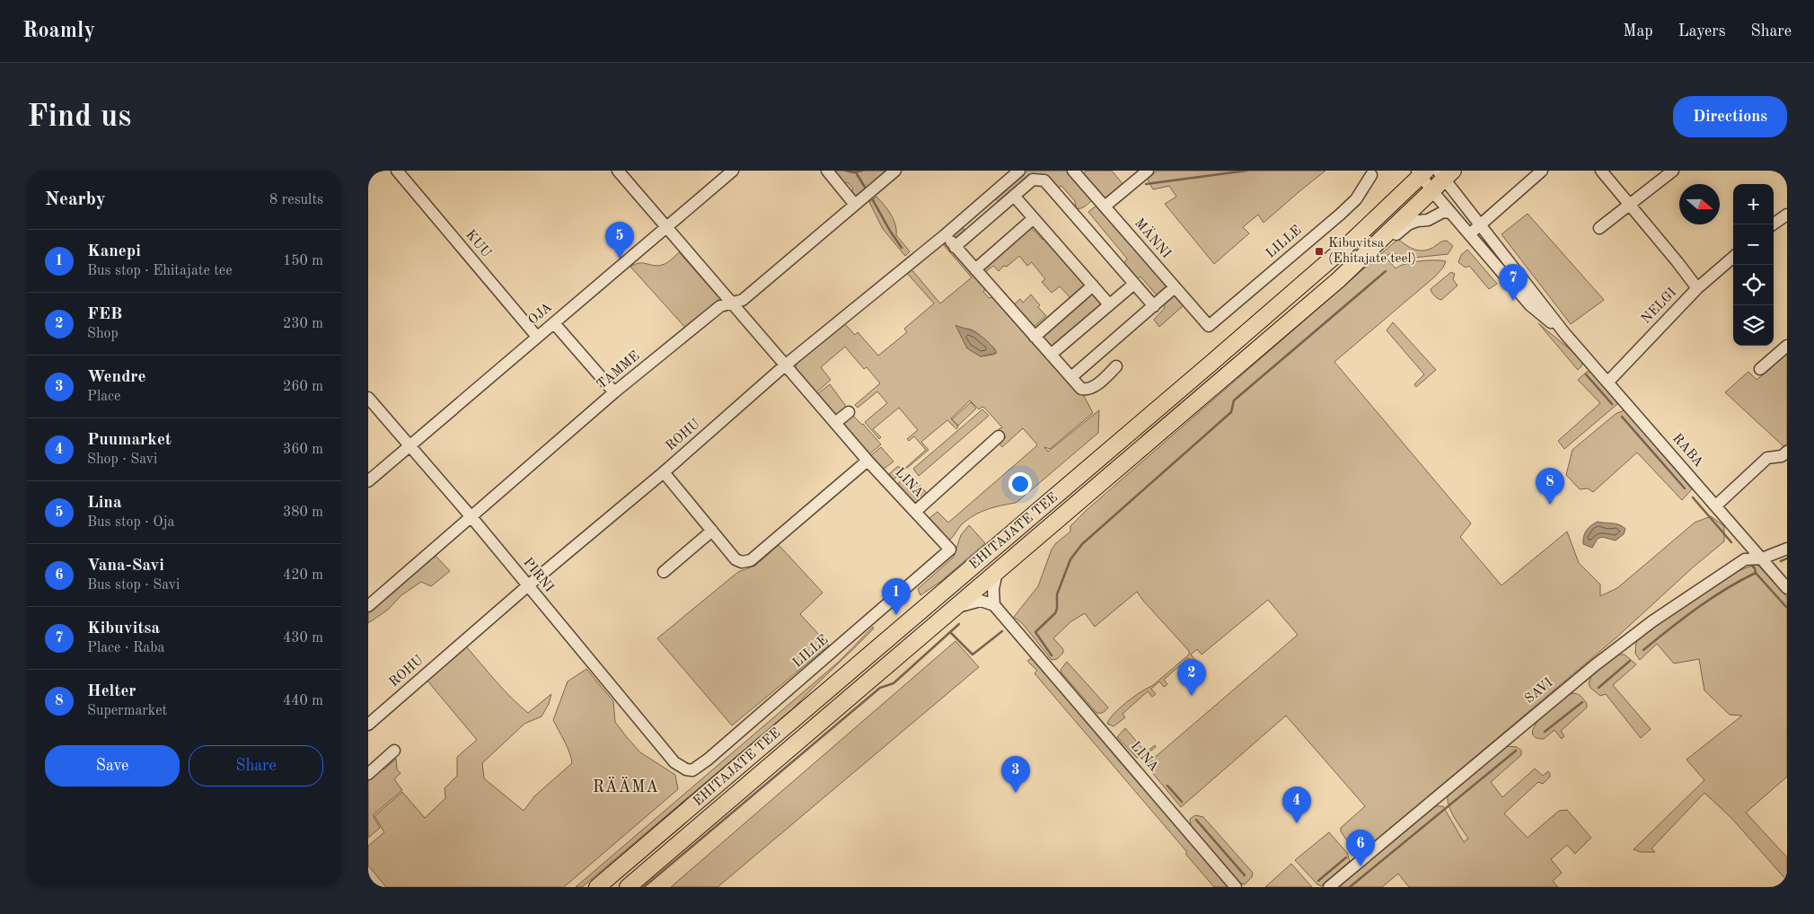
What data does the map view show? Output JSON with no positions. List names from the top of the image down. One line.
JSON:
{"streets":{"highway":["EHITAJATE TEE"],"street":["MÄNNI","LILLE","KUU","NELGI","OJA","TAMME","ROHU","RABA","LINA","PIRNI","SAVI"]},"crossings":[["MÄNNI","LILLE"],["LILLE","LINA"],["LILLE","PIRNI"],["KUU","OJA"],["NELGI","RABA"],["OJA","LINA"],["OJA","PIRNI"],["TAMME","LINA"],["TAMME","PIRNI"],["ROHU","LINA"],["ROHU","PIRNI"],["RABA","EHITAJATE TEE"],["RABA","SAVI"]],"districts":["RÄÄMA"],"places":{"transit":["Kibuvitsa (Ehitajate teel)"]},"north":"right","page":{"header":"Roamly","nav":["Map","Layers","Share"],"buttons":["Directions",["Save","Share"]],"title":"Find us","heading":["Nearby","8 results"],"map_buttons":["+","−"],"pins":["5","7","8","1","2","3","4","6"],"list":[{"mark":"1","name":"Kanepi","note":"Bus stop · Ehitajate tee","value":"150 m"},{"mark":"2","name":"FEB","note":"Shop","value":"230 m"},{"mark":"3","name":"Wendre","note":"Place","value":"260 m"},{"mark":"4","name":"Puumarket","note":"Shop · Savi","value":"360 m"},{"mark":"5","name":"Lina","note":"Bus stop · Oja","value":"380 m"},{"mark":"6","name":"Vana-Savi","note":"Bus stop · Savi","value":"420 m"},{"mark":"7","name":"Kibuvitsa","note":"Place · Raba","value":"430 m"},{"mark":"8","name":"Helter","note":"Supermarket","value":"440 m"}]}}
